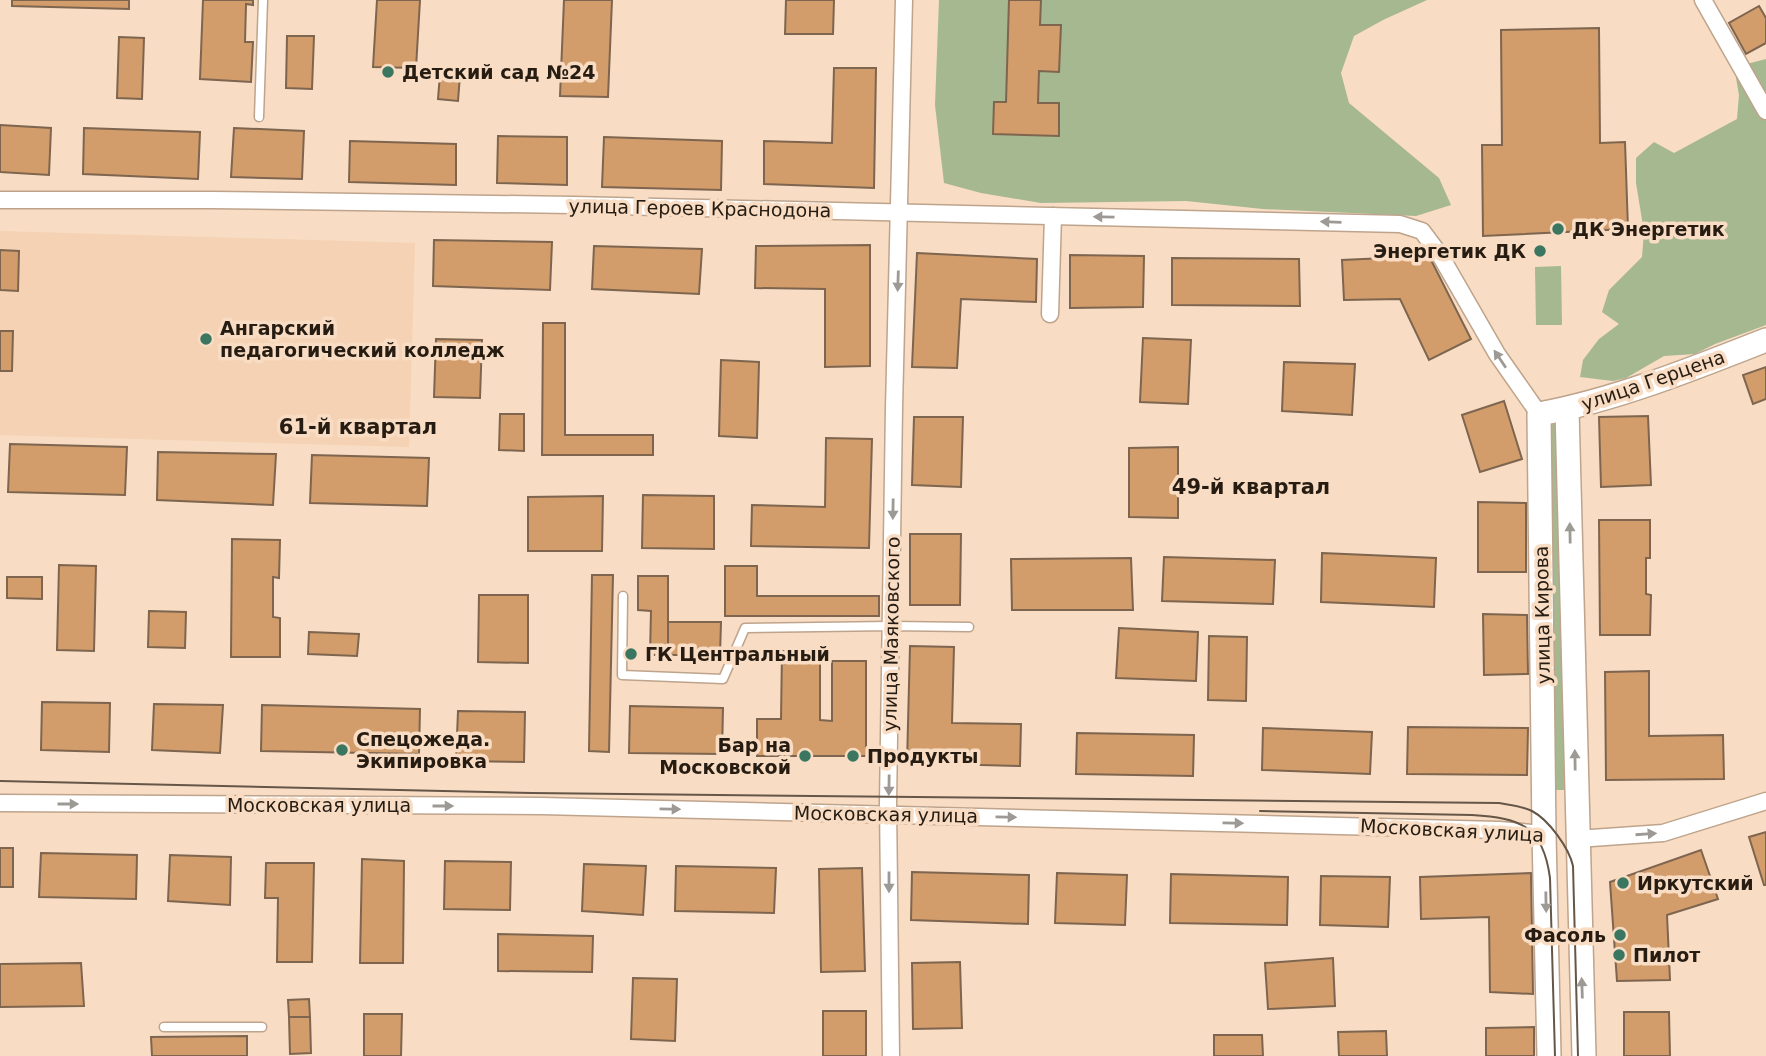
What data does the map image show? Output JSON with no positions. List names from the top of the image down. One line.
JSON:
{"streets":{"street":["улица Героев Краснодона","улица Герцена","улица Кирова","улица Маяковского","Московская улица"]},"crossings":[["улица Героев Краснодона","улица Герцена"],["улица Героев Краснодона","улица Кирова"],["улица Героев Краснодона","улица Маяковского"],["улица Герцена","улица Кирова"],["улица Кирова","Московская улица"],["улица Маяковского","Московская улица"]],"one_way":["улица Маяковского","Московская улица"],"districts":["61-й квартал","49-й квартал"],"places":["Детский сад №24","ДК Энергетик","Энергетик ДК","Ангарский педагогический колледж","ГК Центральный","Спецожеда. Экипировка","Бар на Московской","Продукты","Иркутский","Фасоль","Пилот"]}
